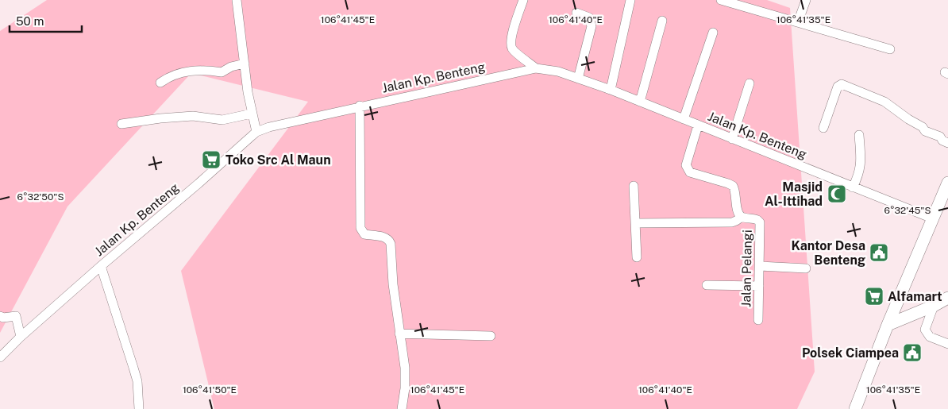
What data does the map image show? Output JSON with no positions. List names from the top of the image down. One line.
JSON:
{"streets":{"street":["Jalan Kp. Benteng","Jalan Pelangi"]},"crossings":[["Jalan Kp. Benteng","Jalan Pelangi"]],"places":{"supermarket":["Toko Src Al Maun","Alfamart"],"mosque":["Masjid Al-Ittihad"],"public building":["Kantor Desa Benteng","Polsek Ciampea"]},"scale_bar":"50 m","coordinates":["106°41'45\"E","106°41'40\"E","106°41'35\"E","6°32'50\"S","6°32'45\"S","106°41'50\"E"]}
